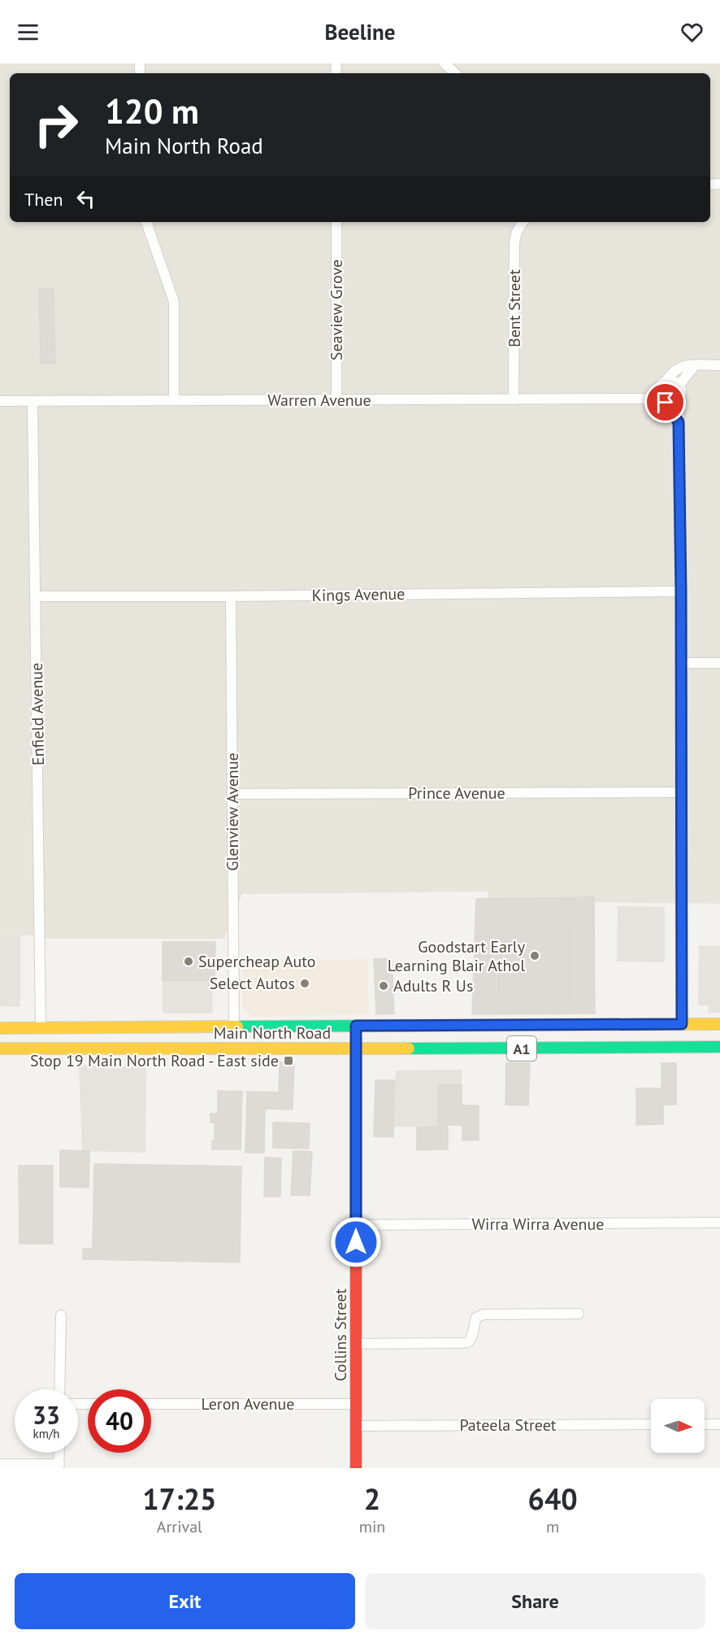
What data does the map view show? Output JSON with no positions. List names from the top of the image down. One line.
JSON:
{"streets":{"main road":["Main North Road","A1","Collins Street"],"street":["Bent Street","Seaview Grove","Warren Avenue","Kings Avenue","Enfield Avenue","Prince Avenue","Glenview Avenue","Wirra Wirra Avenue","Leron Avenue","Pateela Street"]},"crossings":[["Bent Street","Warren Avenue"],["Seaview Grove","Warren Avenue"],["Warren Avenue","Enfield Avenue"],["Kings Avenue","Enfield Avenue"],["Kings Avenue","Glenview Avenue"],["Enfield Avenue","Main North Road"],["Prince Avenue","Glenview Avenue"],["Glenview Avenue","Main North Road"],["Main North Road","Collins Street"],["Wirra Wirra Avenue","Collins Street"],["Collins Street","Leron Avenue"],["Collins Street","Pateela Street"]],"places":{"other":["Goodstart Early Learning Blair Athol","Supercheap Auto","Select Autos","Adults R Us"],"transit":["Stop 19 Main North Road - East side"]},"north":"right","page":{"header":"Beeline","turn":["120 m","Main North Road"],"then":"Then","speed":"33 km/h","limit":"40","eta":["17:25","Arrival","2","min","640","m"],"buttons":["Exit","Share"]}}
